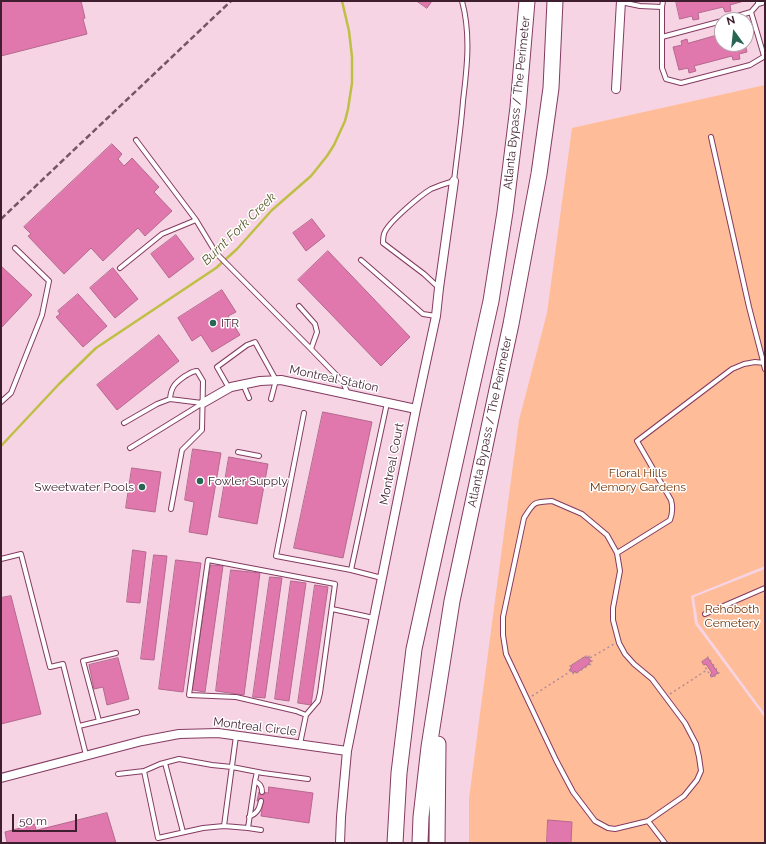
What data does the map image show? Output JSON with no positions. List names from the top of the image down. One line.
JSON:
{"streets":{"highway":["Atlanta Bypass / The Perimeter"],"street":["Montreal Station","Montreal Court","Montreal Circle"]},"crossings":[["Montreal Station","Montreal Court"],["Montreal Court","Montreal Circle"]],"water":["Burnt Fork Creek"],"parks":["Floral Hills Memory Gardens","Rehoboth Cemetery"],"places":["ITR","Fowler Supply","Sweetwater Pools"],"scale_bar":"50 m","north":"top"}
